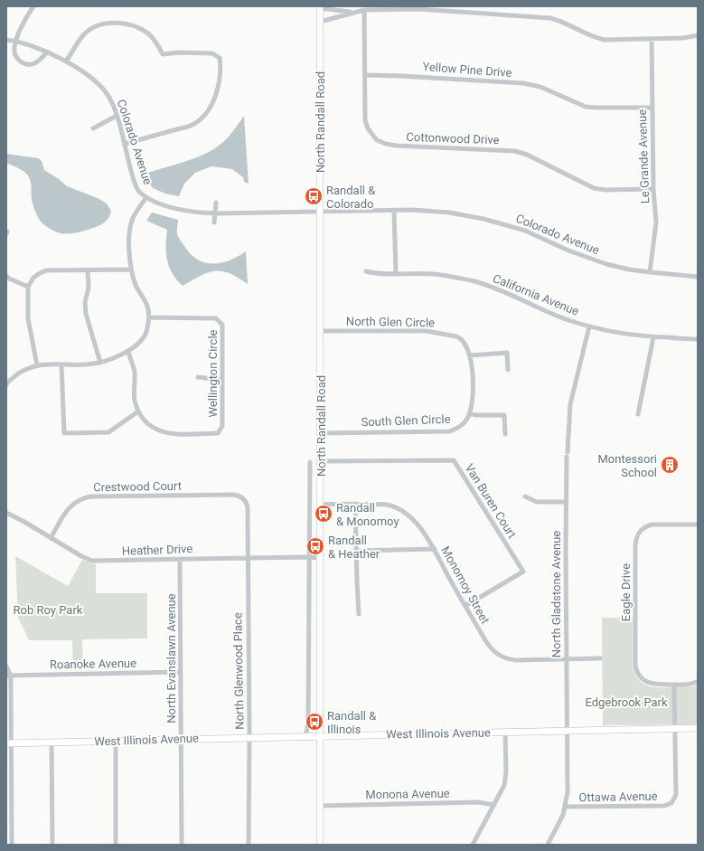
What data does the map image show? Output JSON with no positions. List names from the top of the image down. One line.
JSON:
{"streets":{"main road":["North Randall Road","West Illinois Avenue"],"street":["Yellow Pine Drive","Cottonwood Drive","Colorado Avenue","Le Grande Avenue","California Avenue","North Glen Circle","Wellington Circle","South Glen Circle","Crestwood Court","Van Buren Court","Heather Drive","Monomoy Street","Eagle Drive","North Gladstone Avenue","North Evanslawn Avenue","Roanoke Avenue","North Glenwood Place","Monona Avenue","Ottawa Avenue"]},"crossings":[["Yellow Pine Drive","Cottonwood Drive"],["Yellow Pine Drive","Le Grande Avenue"],["North Randall Road","Colorado Avenue"],["North Randall Road","North Glen Circle"],["North Randall Road","South Glen Circle"],["North Randall Road","Van Buren Court"],["North Randall Road","Heather Drive"],["North Randall Road","Monomoy Street"],["North Randall Road","West Illinois Avenue"],["North Randall Road","Monona Avenue"],["Cottonwood Drive","Le Grande Avenue"],["Colorado Avenue","Le Grande Avenue"],["California Avenue","North Gladstone Avenue"],["North Glen Circle","South Glen Circle"],["Crestwood Court","Heather Drive"],["Crestwood Court","North Glenwood Place"],["Van Buren Court","Monomoy Street"],["Heather Drive","North Evanslawn Avenue"],["Heather Drive","North Glenwood Place"],["Monomoy Street","North Gladstone Avenue"],["North Gladstone Avenue","West Illinois Avenue"],["North Gladstone Avenue","Ottawa Avenue"],["North Evanslawn Avenue","Roanoke Avenue"],["North Evanslawn Avenue","West Illinois Avenue"],["North Glenwood Place","West Illinois Avenue"],["West Illinois Avenue","Ottawa Avenue"]],"parks":["Rob Roy Park","Edgebrook Park"],"places":{"bus stop":["Randall & Colorado","Randall & Monomoy","Randall & Heather","Randall & Illinois"],"building":["Montessori School"]}}
